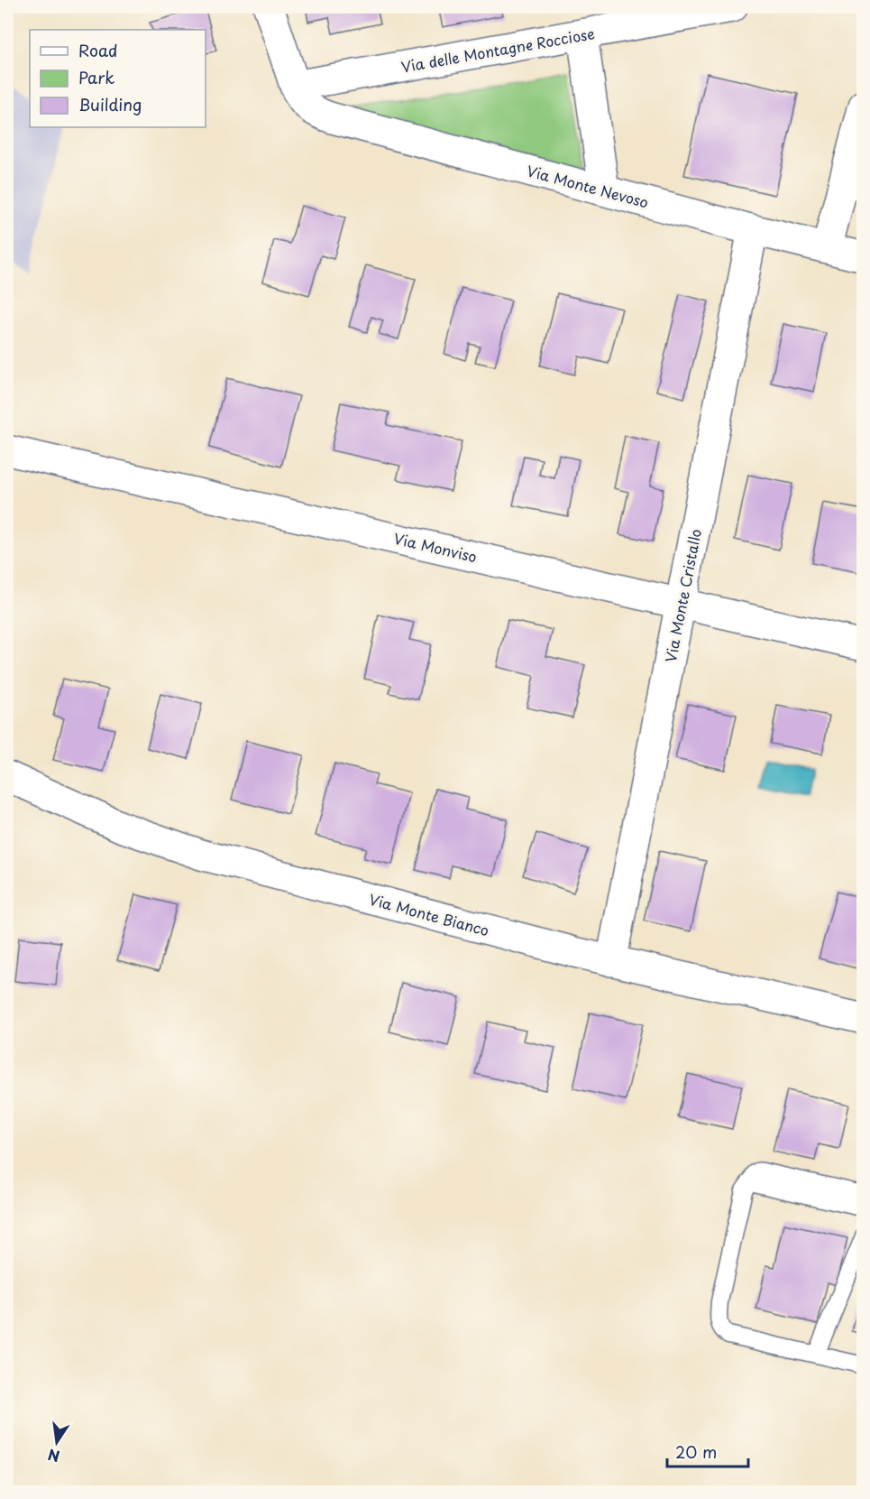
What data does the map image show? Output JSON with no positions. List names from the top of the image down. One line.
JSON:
{"streets":{"street":["Via delle Montagne Rocciose","Via Monte Nevoso","Via Monviso","Via Monte Cristallo","Via Monte Bianco"]},"crossings":[["Via delle Montagne Rocciose","Via Monte Nevoso"],["Via Monte Nevoso","Via Monte Cristallo"],["Via Monviso","Via Monte Cristallo"],["Via Monte Cristallo","Via Monte Bianco"]],"legend":["Road","Park","Building"],"scale_bar":"20 m","north":"bottom"}
